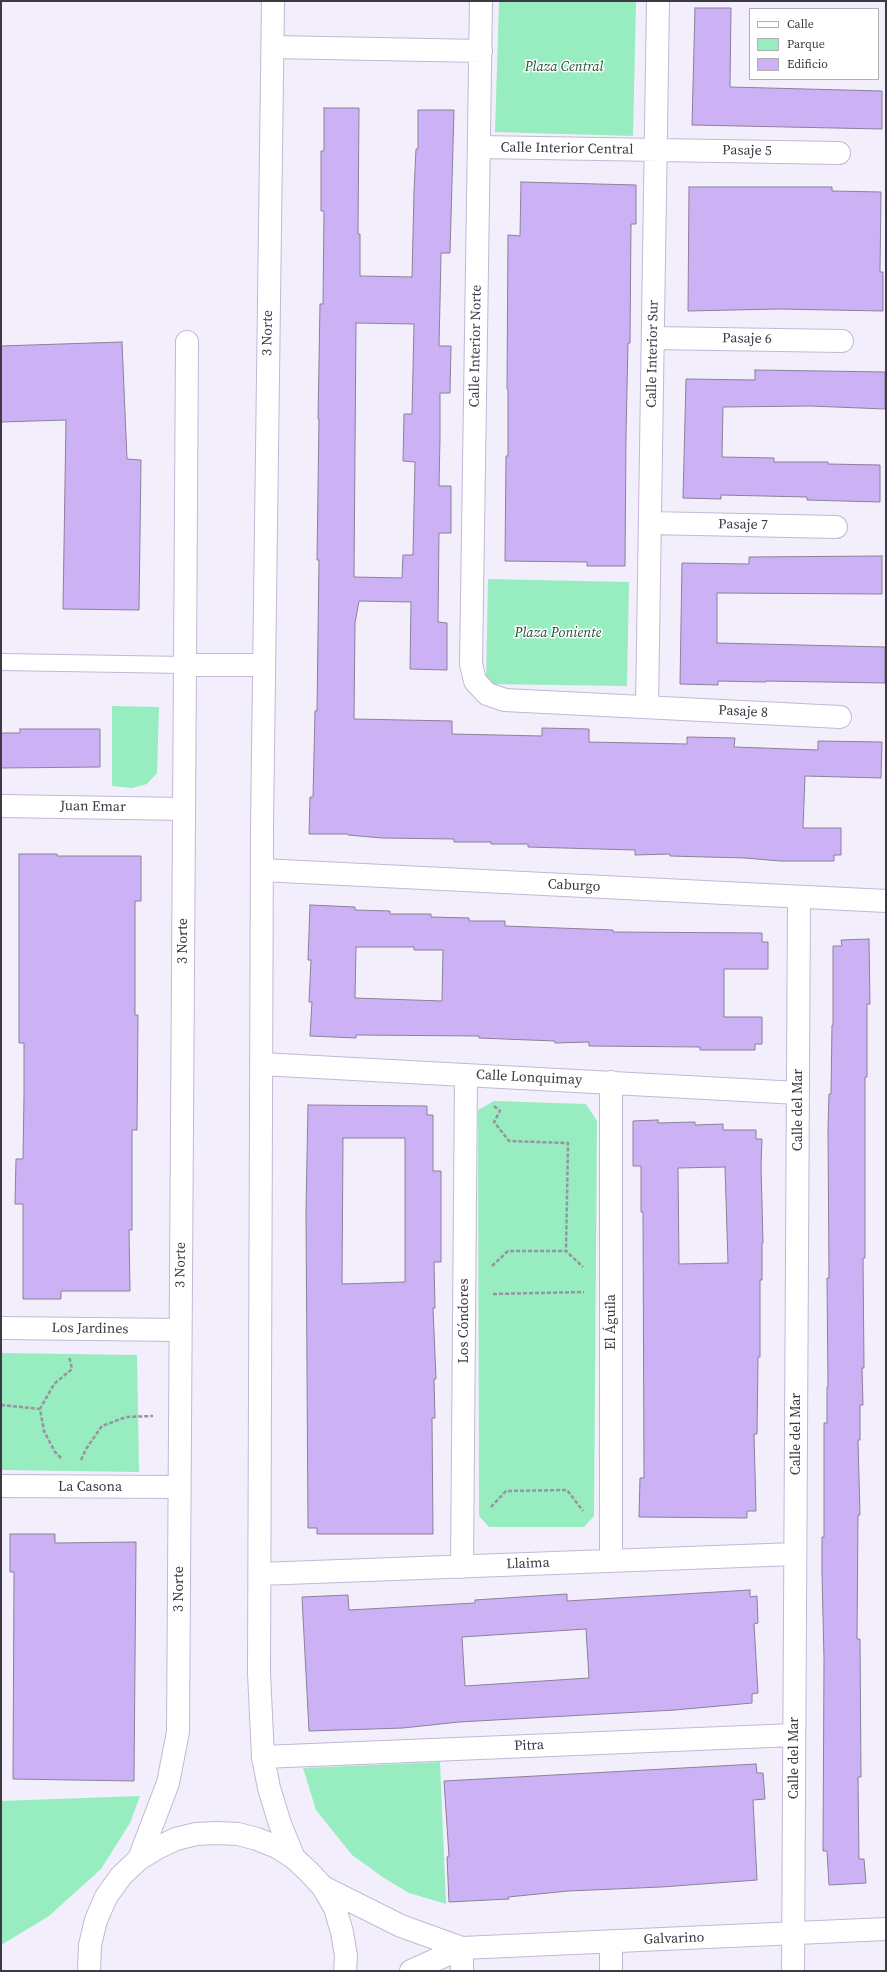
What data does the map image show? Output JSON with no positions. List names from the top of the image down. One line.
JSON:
{"streets":{"street":["Calle Interior Central","Pasaje 5","3 Norte","Pasaje 6","Calle Interior Norte","Calle Interior Sur","Pasaje 7","Pasaje 8","Juan Emar","Caburgo","Calle Lonquimay","Calle del Mar","Los Cóndores","El Águila","Los Jardines","La Casona","Llaima","Pitra","Galvarino"]},"crossings":[["Calle Interior Central","Pasaje 5"],["Calle Interior Central","Calle Interior Norte"],["Calle Interior Central","Calle Interior Sur"],["Pasaje 5","Calle Interior Sur"],["3 Norte","Juan Emar"],["3 Norte","Caburgo"],["3 Norte","Calle Lonquimay"],["3 Norte","Los Jardines"],["3 Norte","La Casona"],["3 Norte","Llaima"],["3 Norte","Pitra"],["Pasaje 6","Calle Interior Sur"],["Calle Interior Norte","Pasaje 8"],["Calle Interior Sur","Pasaje 7"],["Calle Interior Sur","Pasaje 8"],["Caburgo","Calle del Mar"],["Calle Lonquimay","Calle del Mar"],["Calle Lonquimay","Los Cóndores"],["Calle Lonquimay","El Águila"],["Calle del Mar","Llaima"],["Calle del Mar","Pitra"],["Calle del Mar","Galvarino"],["Los Cóndores","Llaima"],["El Águila","Llaima"]],"parks":["Plaza Central","Plaza Poniente"],"legend":["Calle","Parque","Edificio"]}
